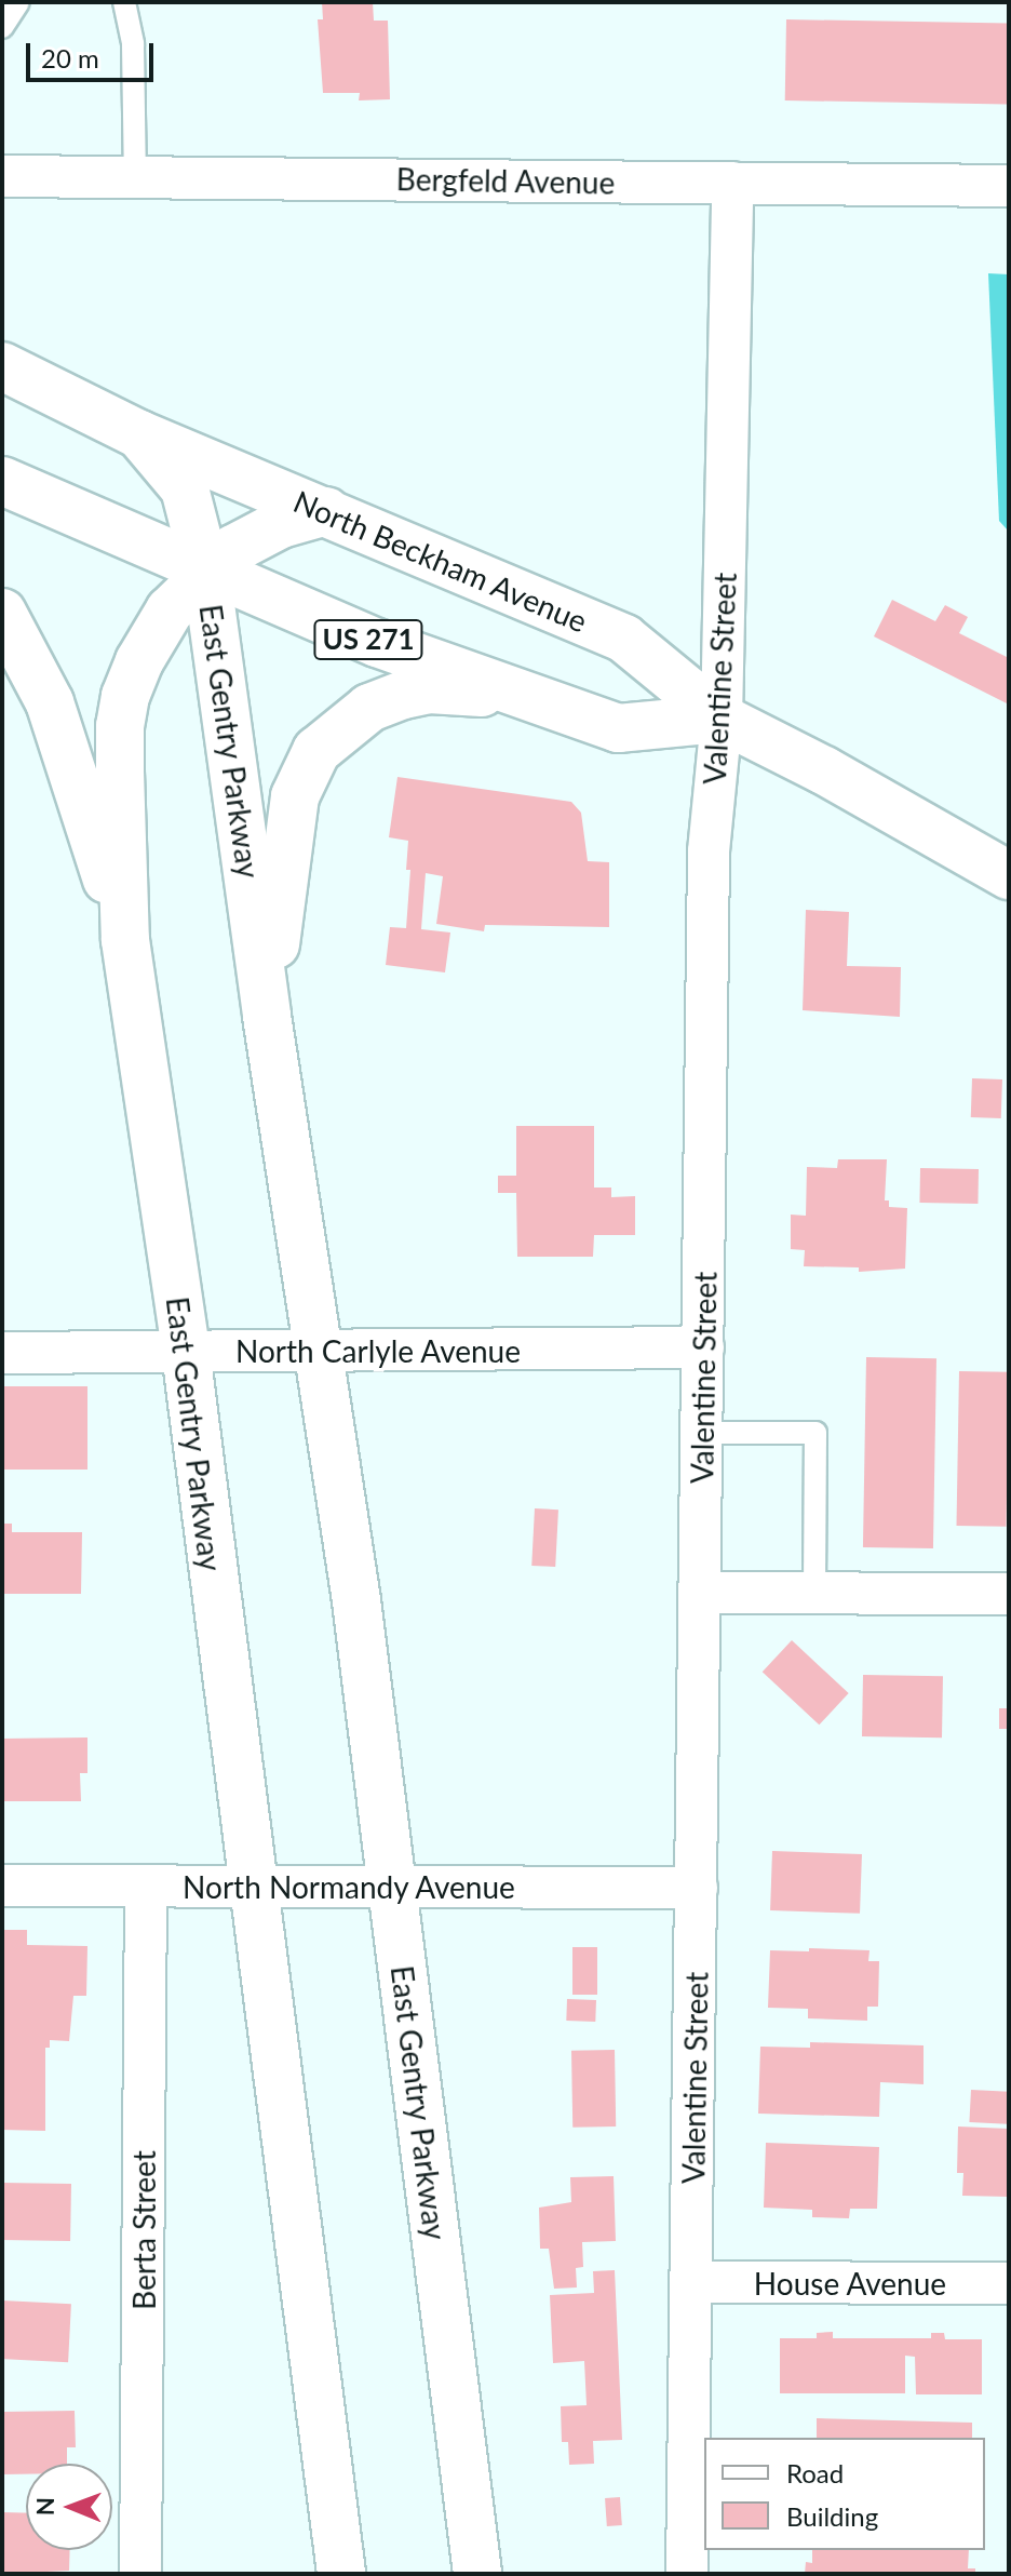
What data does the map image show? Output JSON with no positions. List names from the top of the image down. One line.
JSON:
{"streets":{"main road":["North Beckham Avenue","US 271","East Gentry Parkway"],"street":["Bergfeld Avenue","Valentine Street","North Carlyle Avenue","North Normandy Avenue","Berta Street","House Avenue"]},"crossings":[["Bergfeld Avenue","Valentine Street"],["North Beckham Avenue","US 271"],["North Beckham Avenue","Valentine Street"],["US 271","Valentine Street"],["US 271","East Gentry Parkway"],["Valentine Street","North Carlyle Avenue"],["Valentine Street","North Normandy Avenue"],["Valentine Street","House Avenue"],["East Gentry Parkway","North Carlyle Avenue"],["East Gentry Parkway","North Normandy Avenue"],["North Normandy Avenue","Berta Street"]],"legend":["Road","Building"],"scale_bar":"20 m","north":"left"}
